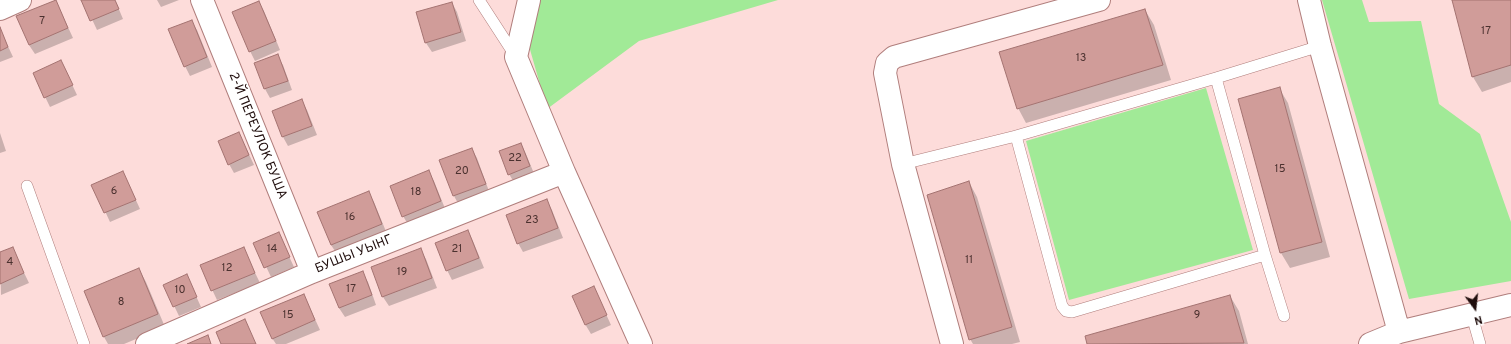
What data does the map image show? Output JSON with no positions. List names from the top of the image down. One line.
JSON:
{"streets":{"street":["2-Й ПЕРЕУЛОК БУША","БУШЫ УЫНГ"]},"crossings":[["2-Й ПЕРЕУЛОК БУША","БУШЫ УЫНГ"]],"house_numbers":["7","17","13","22","15","20","6","18","16","23","14","21","11","4","12","19","17","10","8","15","9"],"north":"bottom"}
